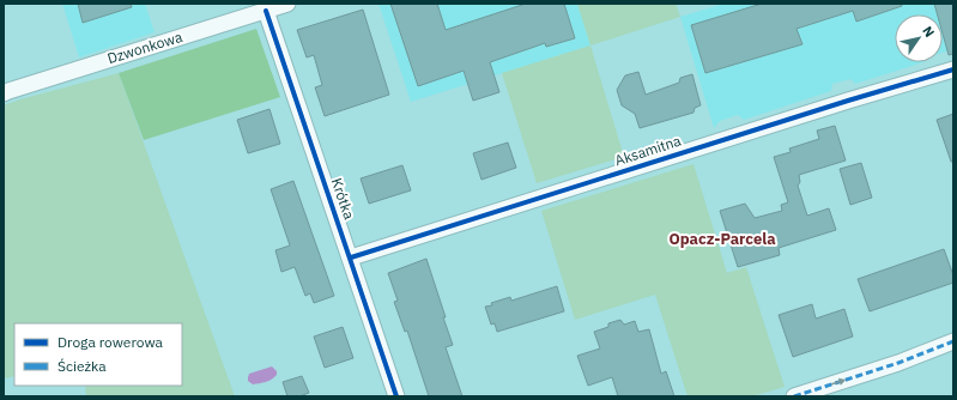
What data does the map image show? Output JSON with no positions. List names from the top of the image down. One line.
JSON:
{"streets":{"street":["Dzwonkowa","Aksamitna","Krótka"]},"crossings":[["Dzwonkowa","Krótka"],["Aksamitna","Krótka"]],"districts":["Opacz-Parcela"],"legend":["Droga rowerowa","Ścieżka"],"north":"top right"}
